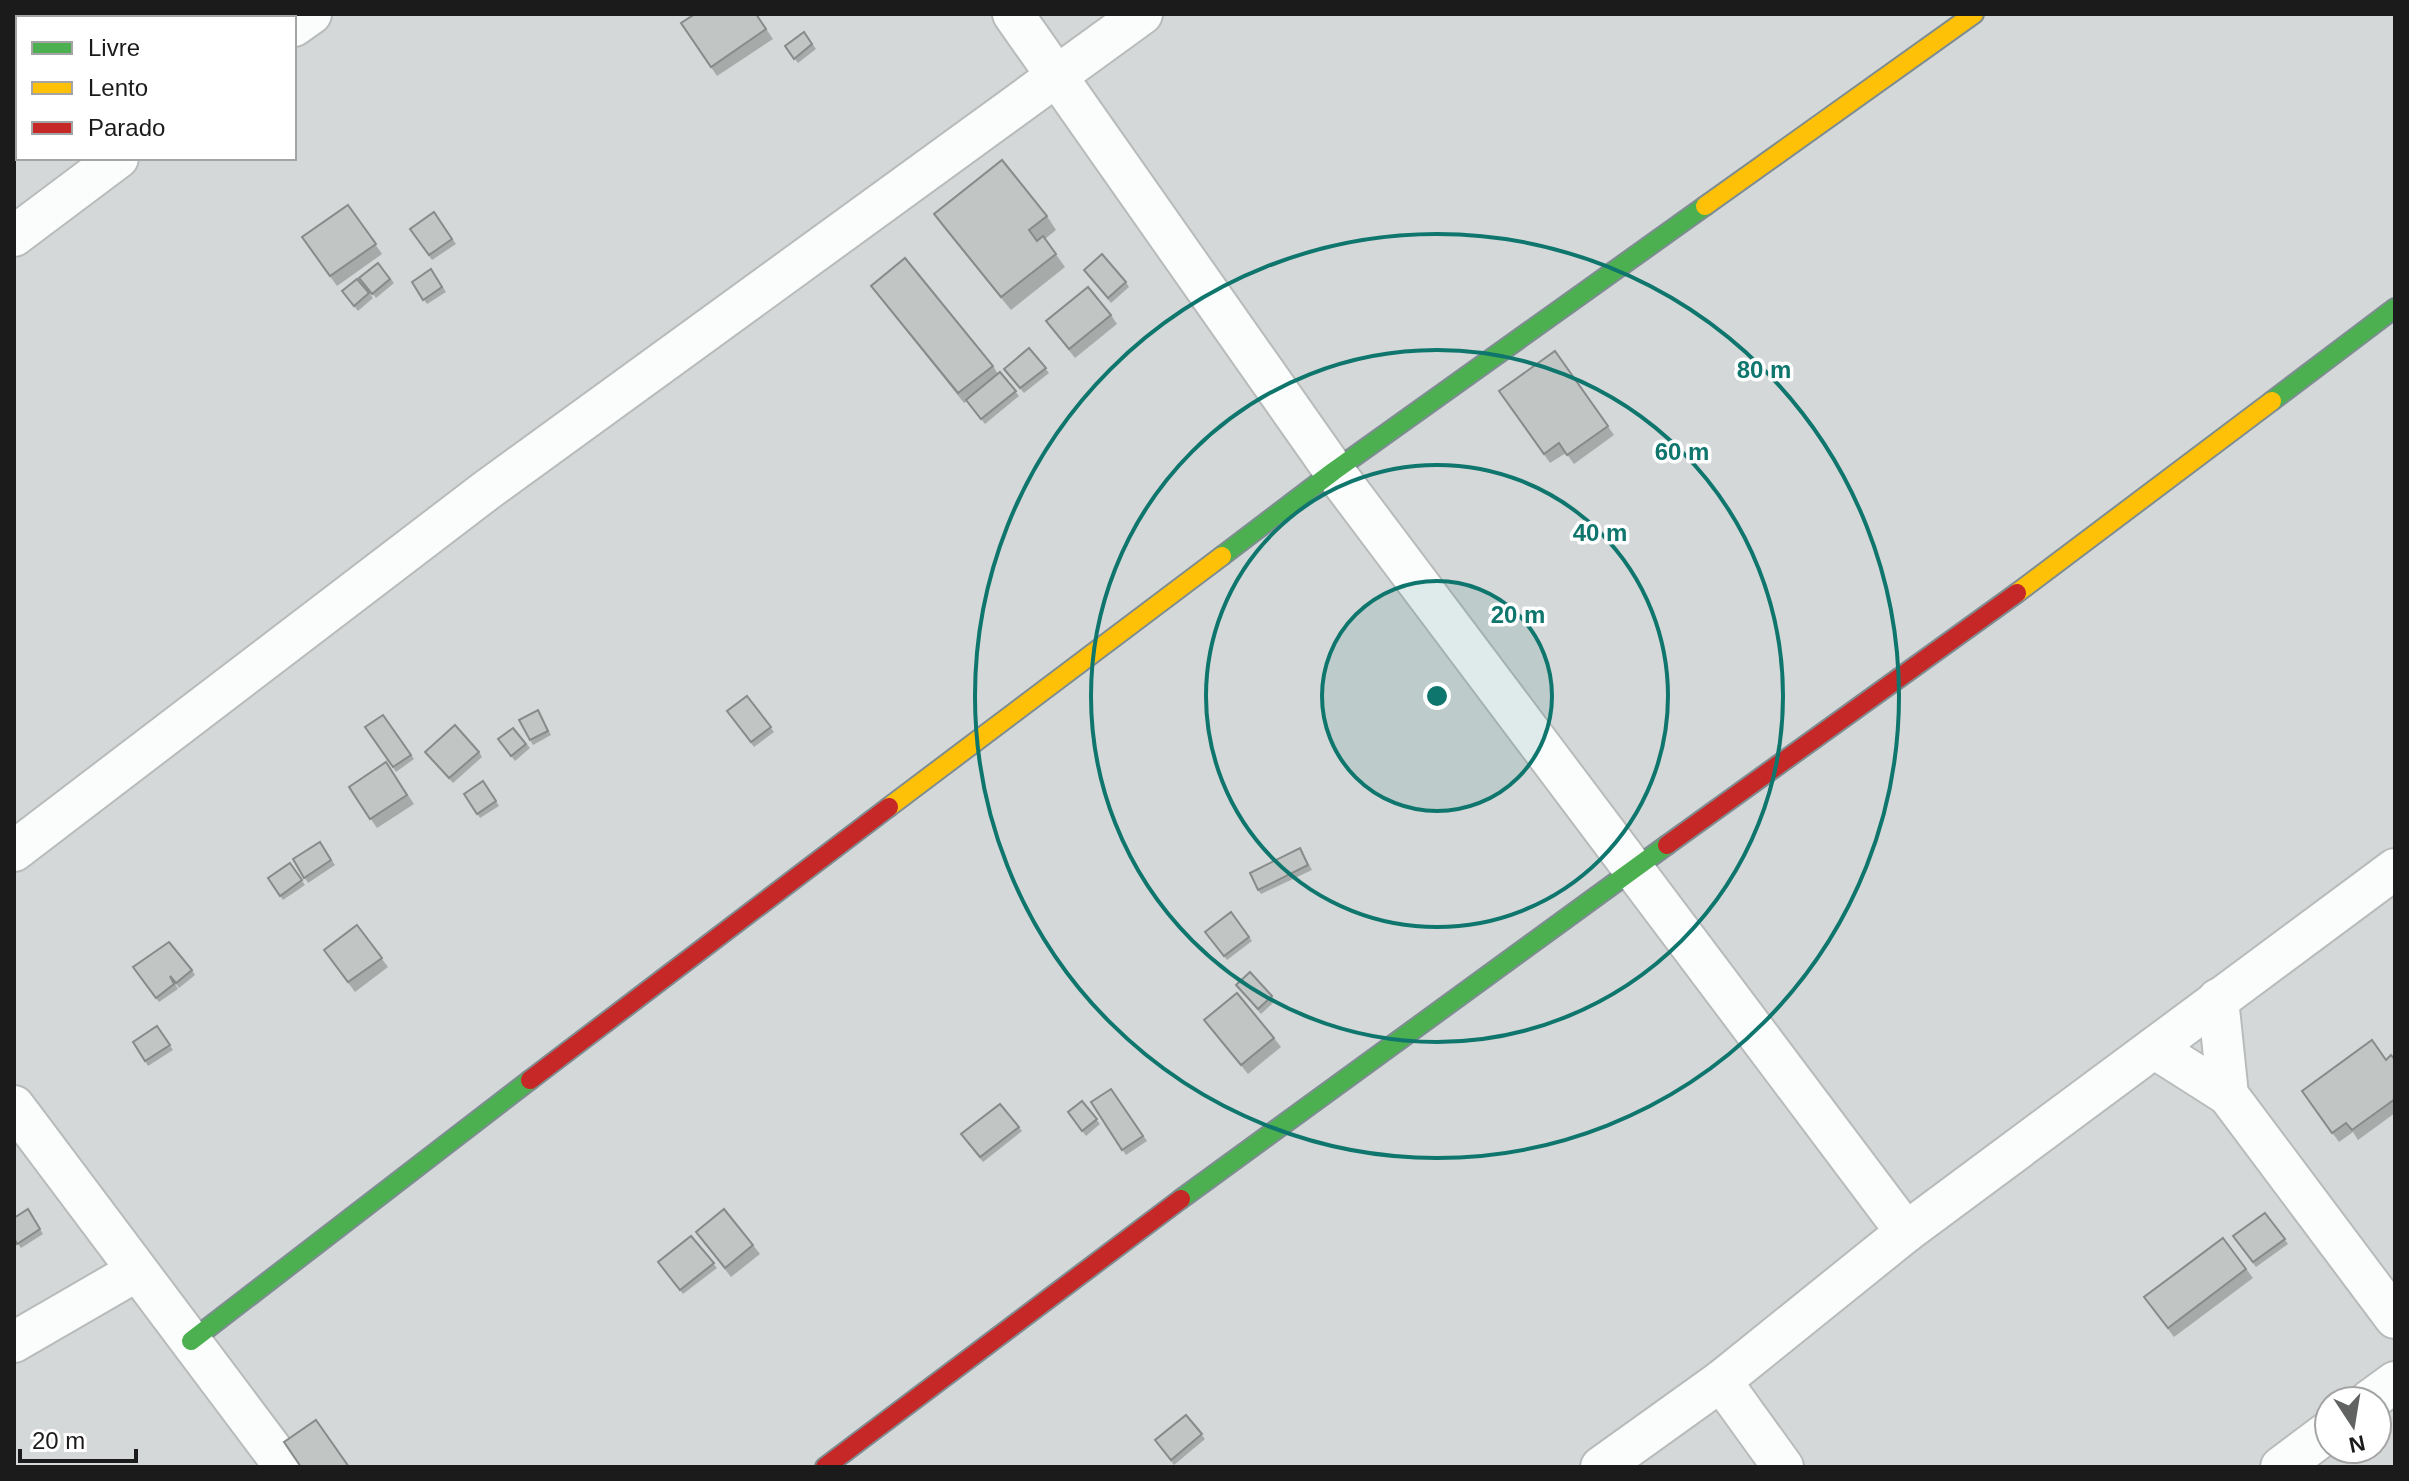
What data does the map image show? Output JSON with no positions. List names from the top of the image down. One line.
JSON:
{"legend":["Livre","Lento","Parado"],"scale_bar":"20 m","north":"bottom","rings":["80 m","60 m","40 m","20 m"]}
